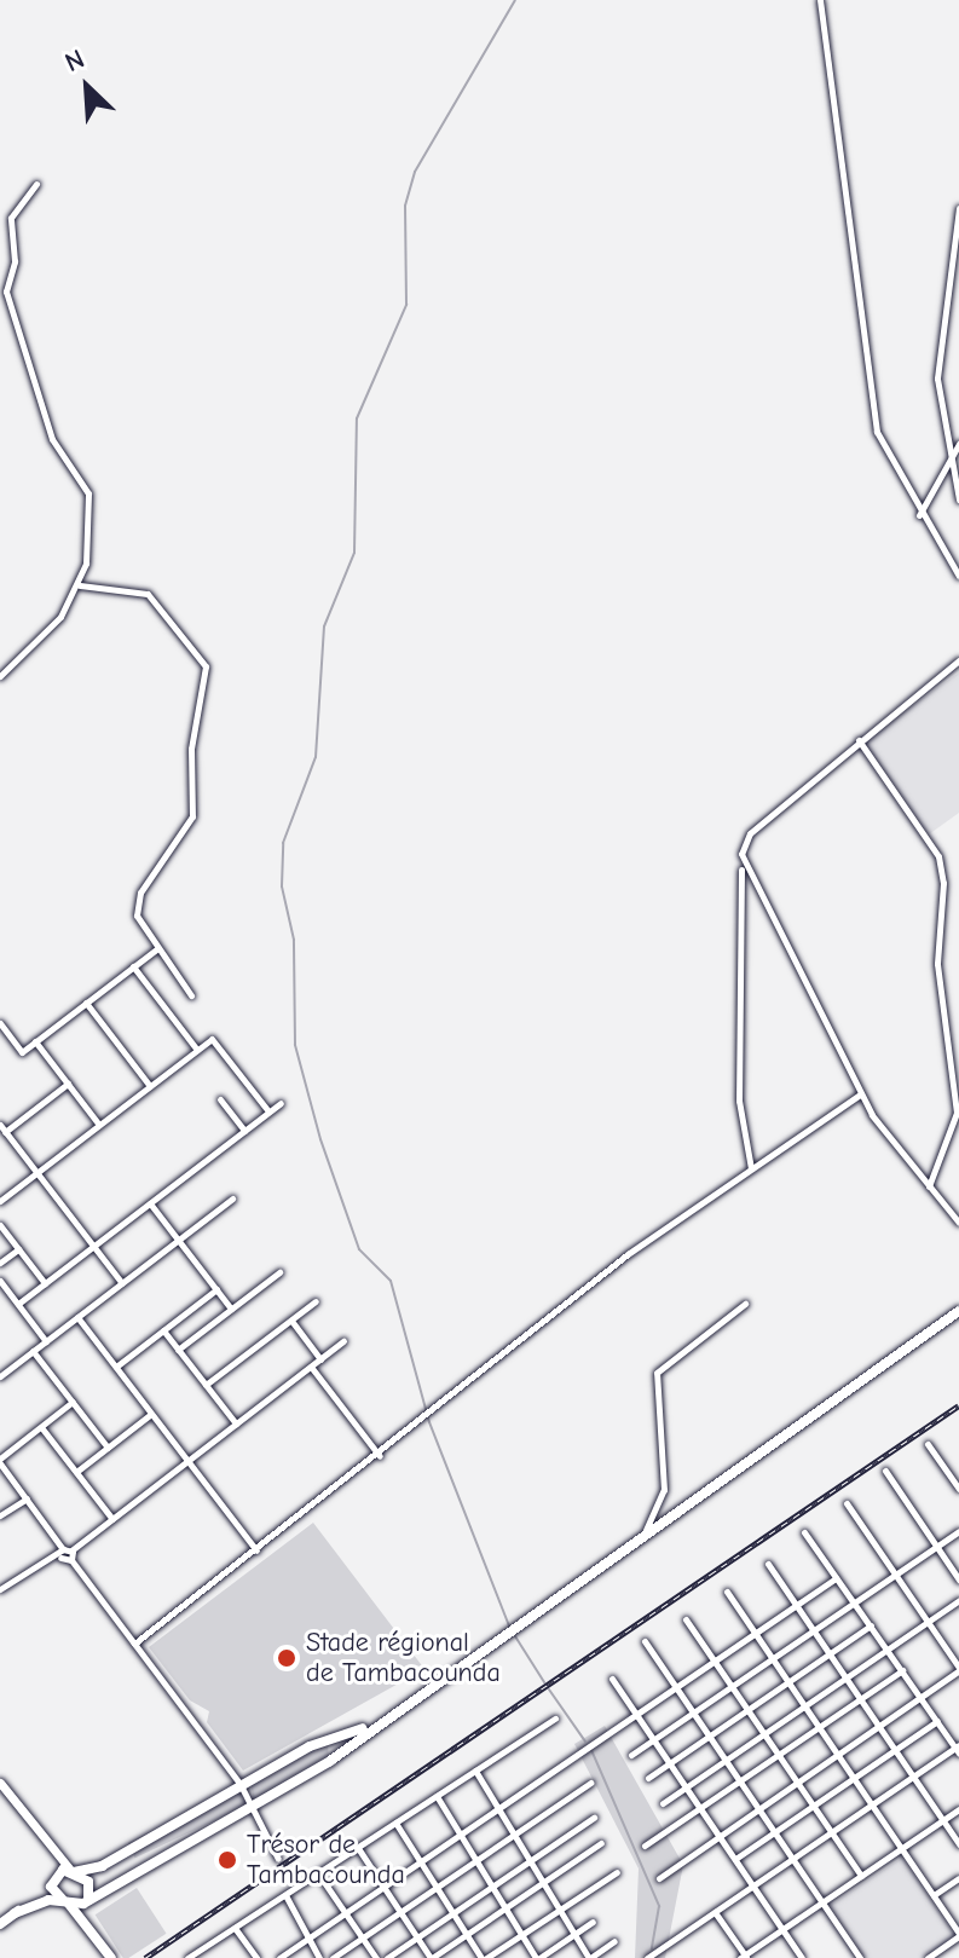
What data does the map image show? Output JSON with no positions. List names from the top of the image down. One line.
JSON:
{"places":["Stade régional de Tambacounda","Trésor de Tambacounda"],"north":"top left"}
